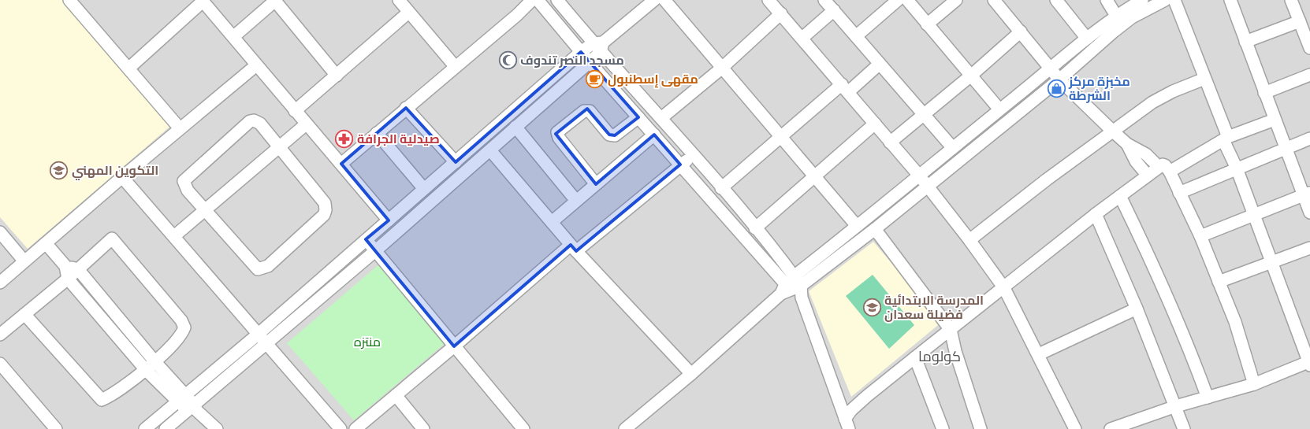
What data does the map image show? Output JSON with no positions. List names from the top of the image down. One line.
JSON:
{"districts":["كولوما"],"parks":["منتزه"],"places":{"mosque":["مسجد النصر تندوف"],"cafe":["مقهى إسطنبول"],"shop":["مخبزة مركز الشرطة"],"pharmacy":["صيدلية الجرافة"],"school or university":["التكوين المهني","المدرسة الابتدائية فضيلة سعدان"]}}
